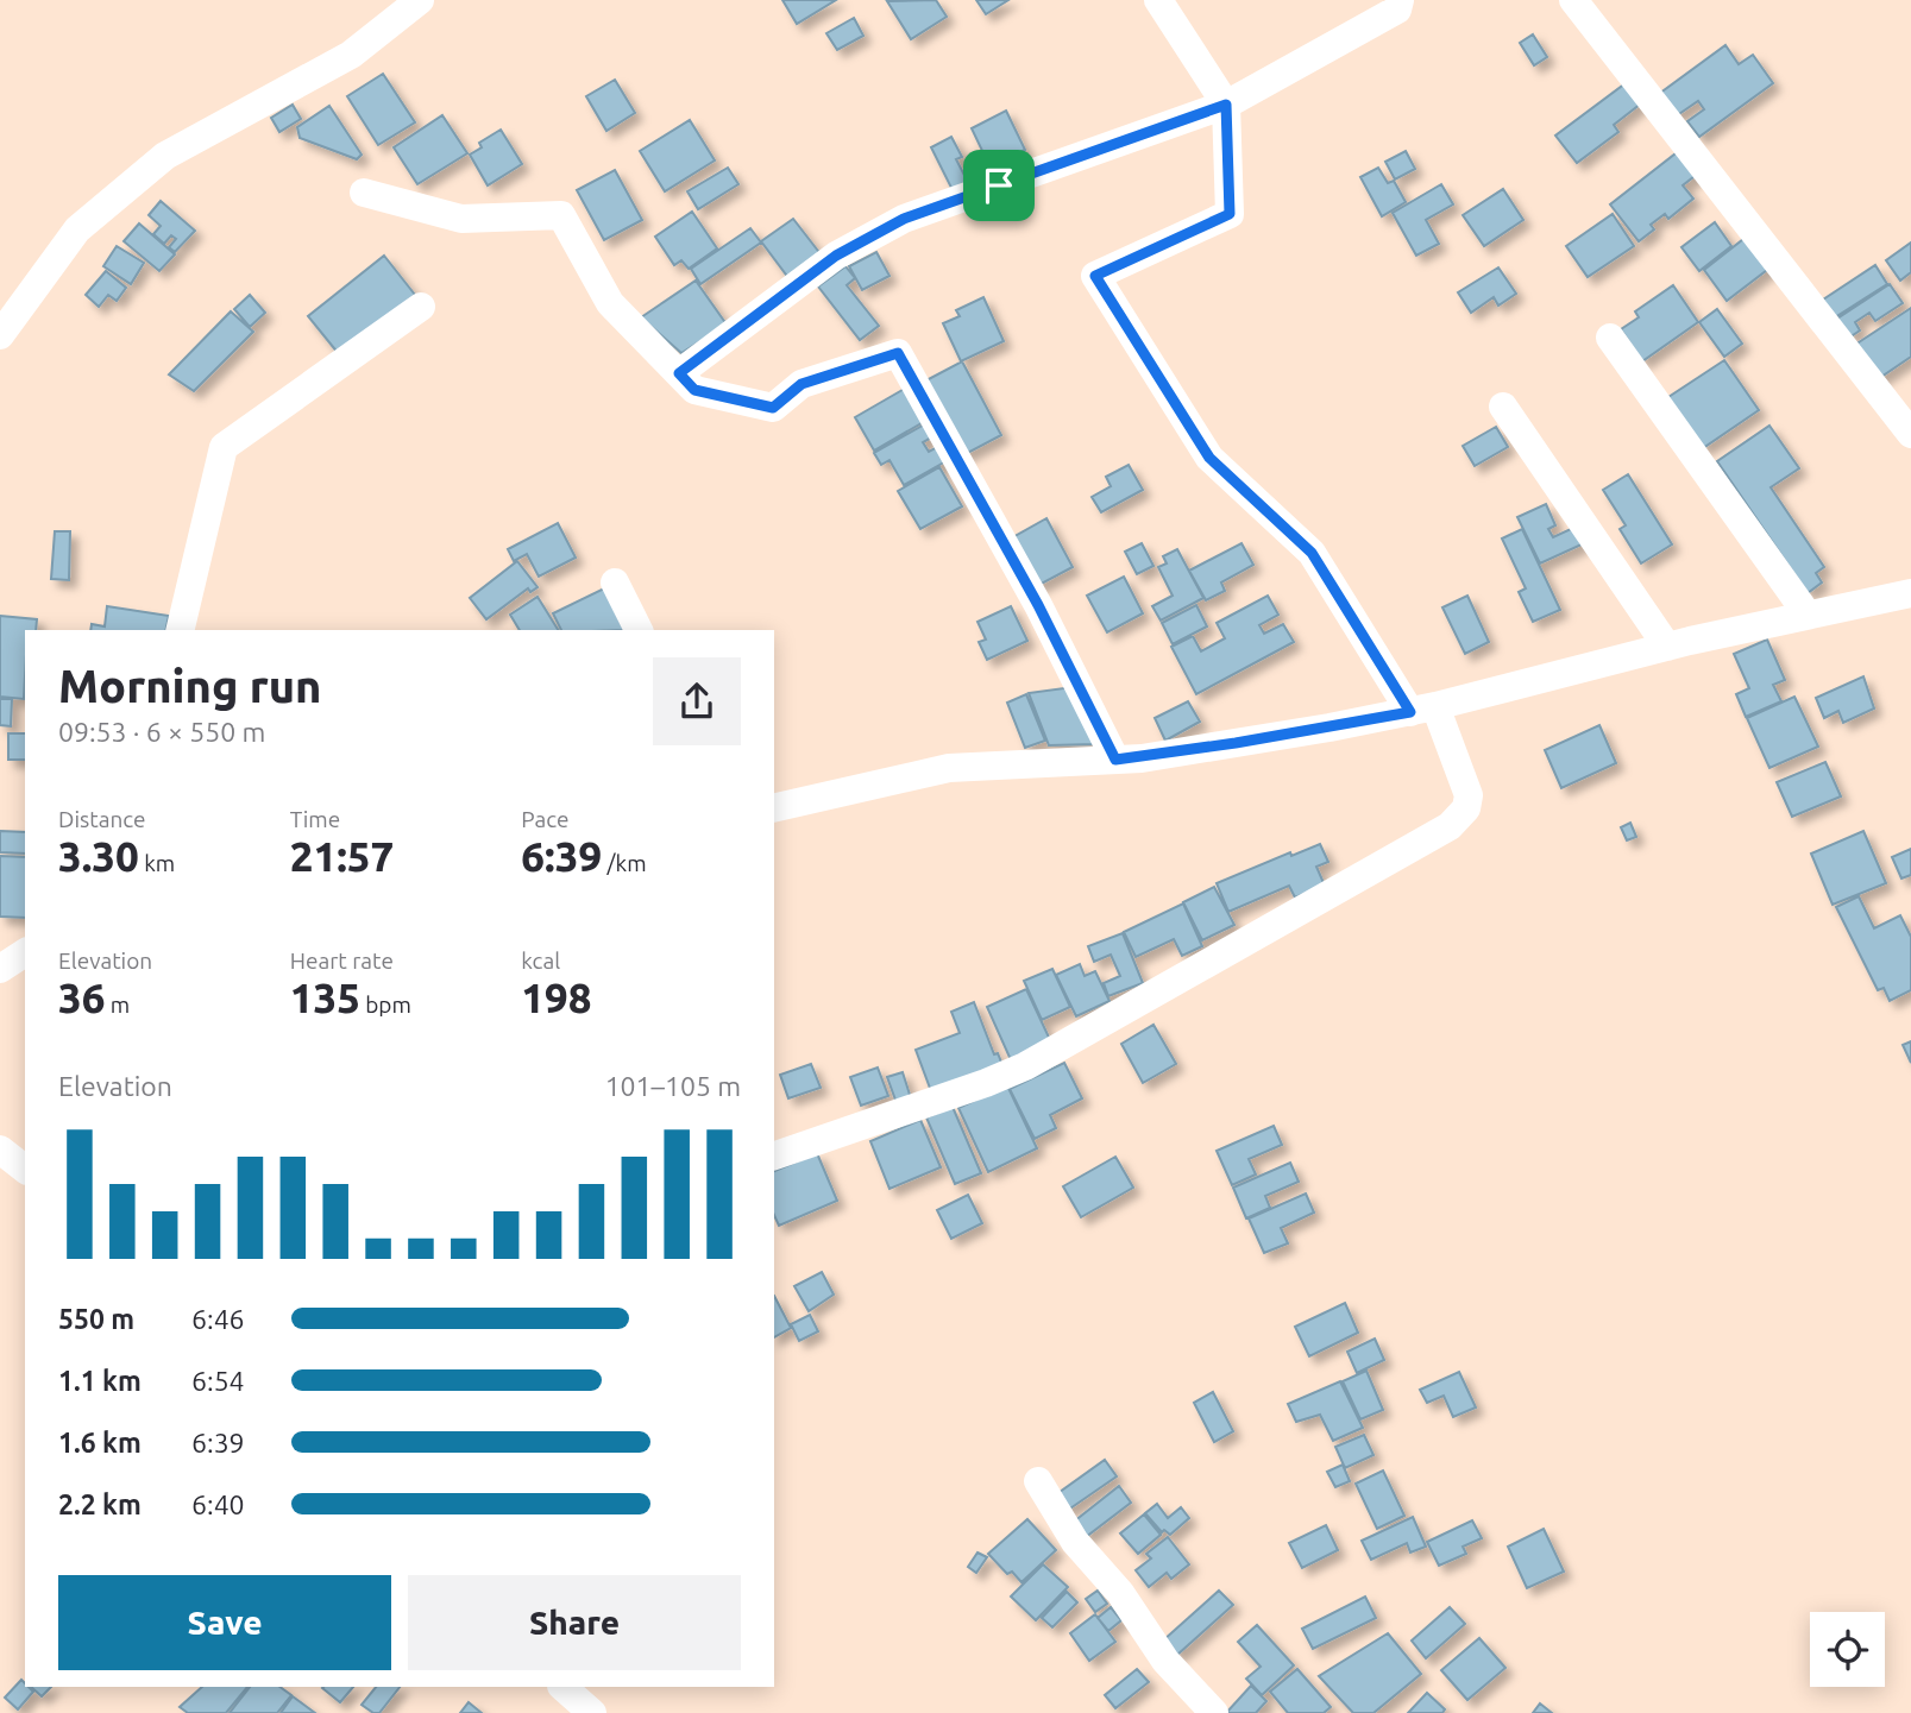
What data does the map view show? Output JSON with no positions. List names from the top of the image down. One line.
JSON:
{"page":{"heading":["Morning run","09:53 · 6 × 550 m"],"stats":[["Distance","3.30 km"],["Time","21:57"],["Pace","6:39 /km"],["Elevation","36 m"],["Heart rate","135 bpm"],["kcal","198"]],"chart":["Elevation","101–105 m"],"list":[{"name":"550 m","note":"6:46"},{"name":"1.1 km","note":"6:54"},{"name":"1.6 km","note":"6:39"},{"name":"2.2 km","note":"6:40"}],"buttons":["Save","Share"]}}
